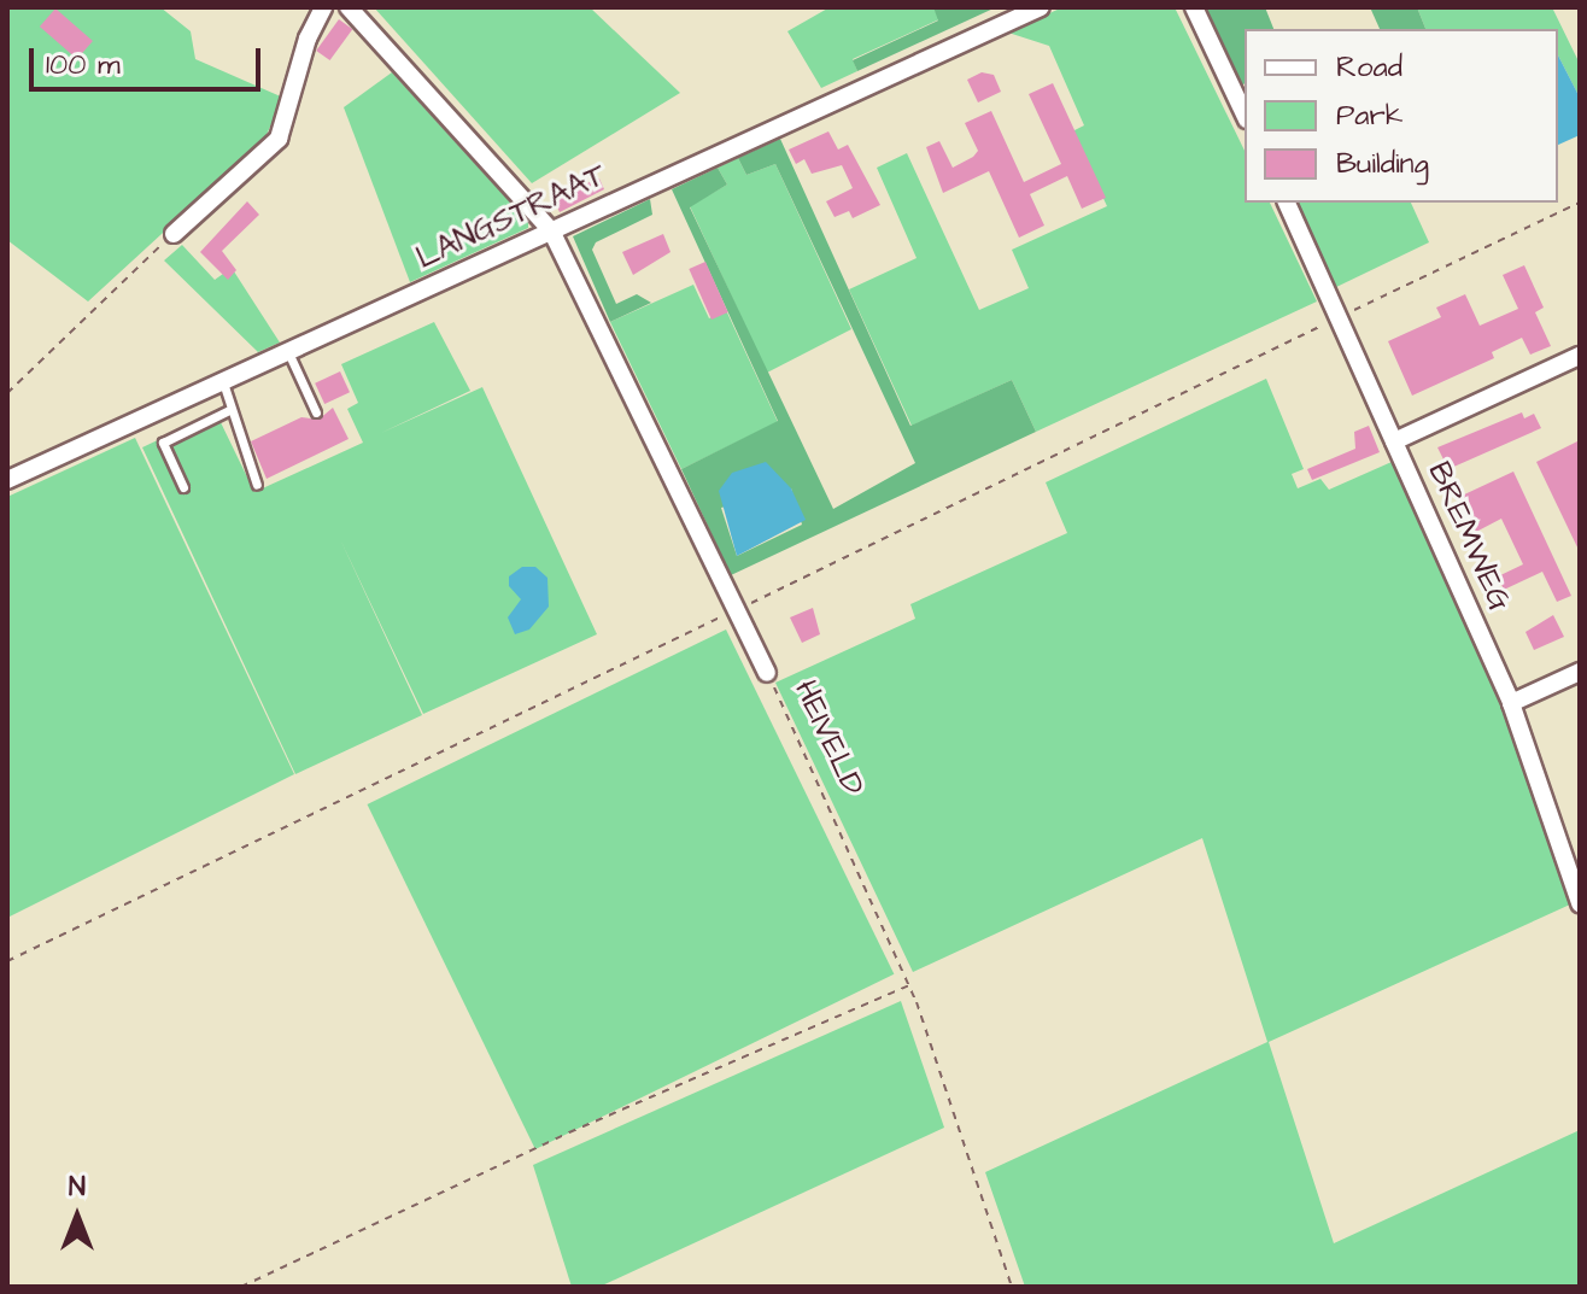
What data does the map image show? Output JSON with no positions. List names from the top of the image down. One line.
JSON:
{"streets":{"street":["LANGSTRAAT","BREMWEG","HEIVELD"]},"crossings":[["LANGSTRAAT","HEIVELD"]],"legend":["Road","Park","Building"],"scale_bar":"100 m","north":"top"}
